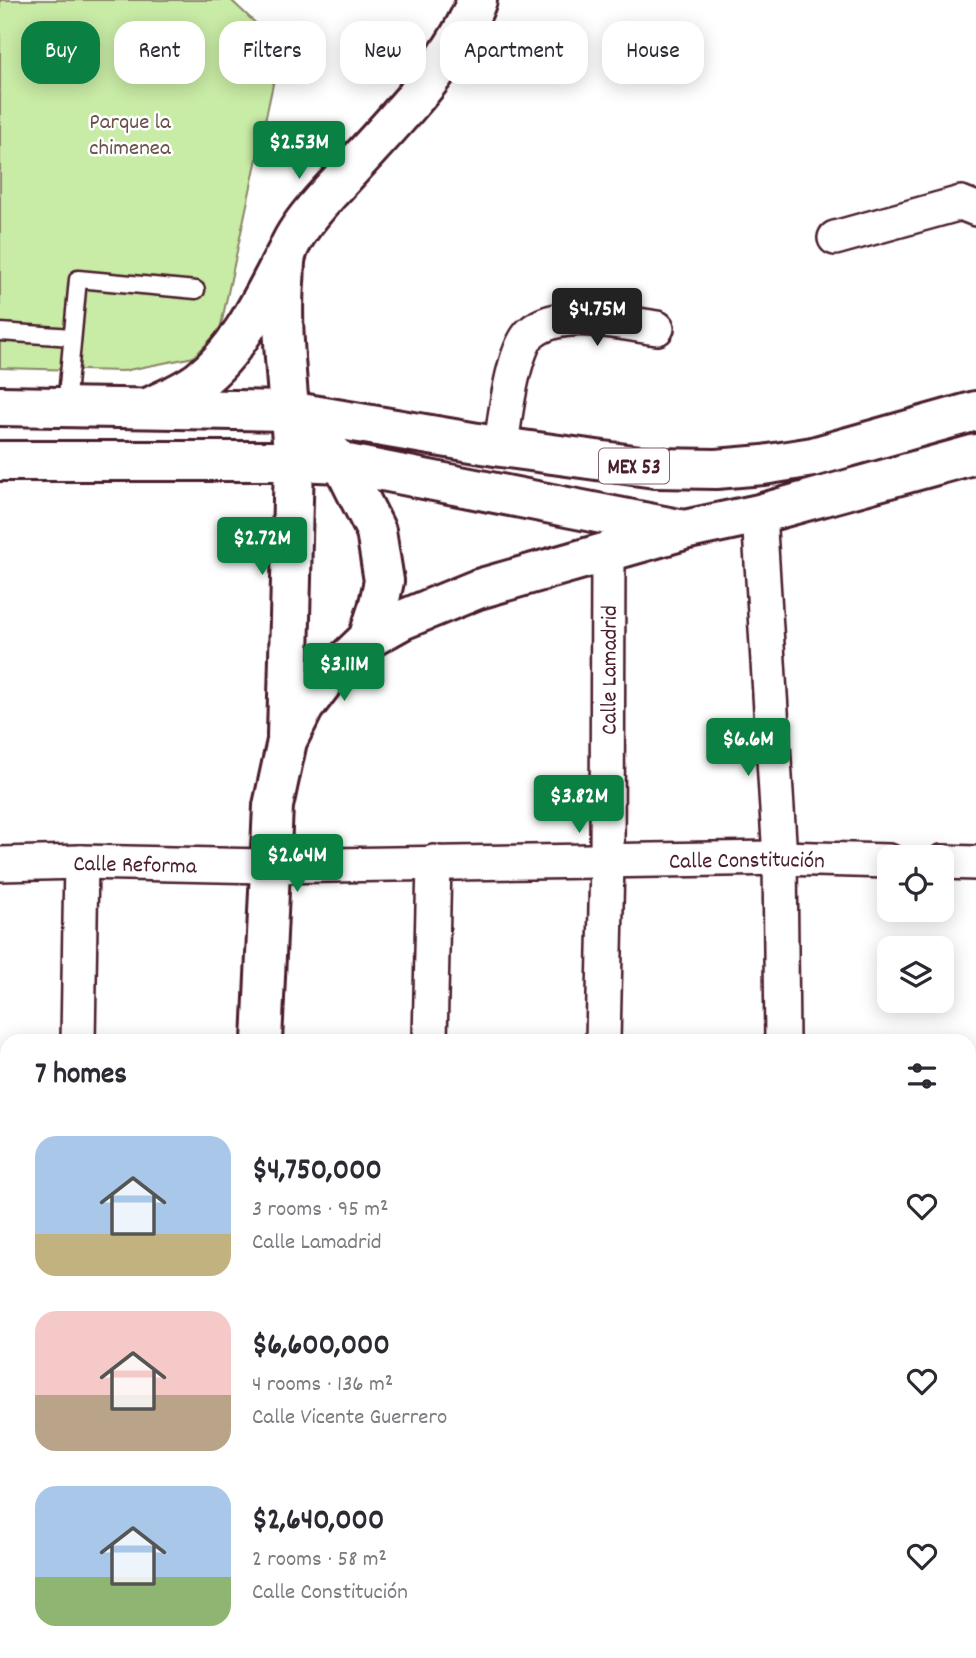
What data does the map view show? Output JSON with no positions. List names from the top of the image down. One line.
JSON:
{"streets":{"main road":["MEX 53"],"street":["Calle Lamadrid","Calle Constitución","Calle Reforma"]},"crossings":[["Calle Lamadrid","Calle Constitución"],["Calle Constitución","Calle Reforma"]],"parks":["Parque la chimenea"],"page":{"chip":["Buy","Rent","Filters","New","Apartment","House"],"price":["$2.53M","$4.75M","$2.72M","$3.11M","$6.6M","$3.82M","$2.64M"],"heading":"7 homes","list":[{"name":"$4,750,000","note":"3 rooms · 95 m² · Calle Lamadrid"},{"name":"$6,600,000","note":"4 rooms · 136 m² · Calle Vicente Guerrero"},{"name":"$2,640,000","note":"2 rooms · 58 m² · Calle Constitución"}]}}
